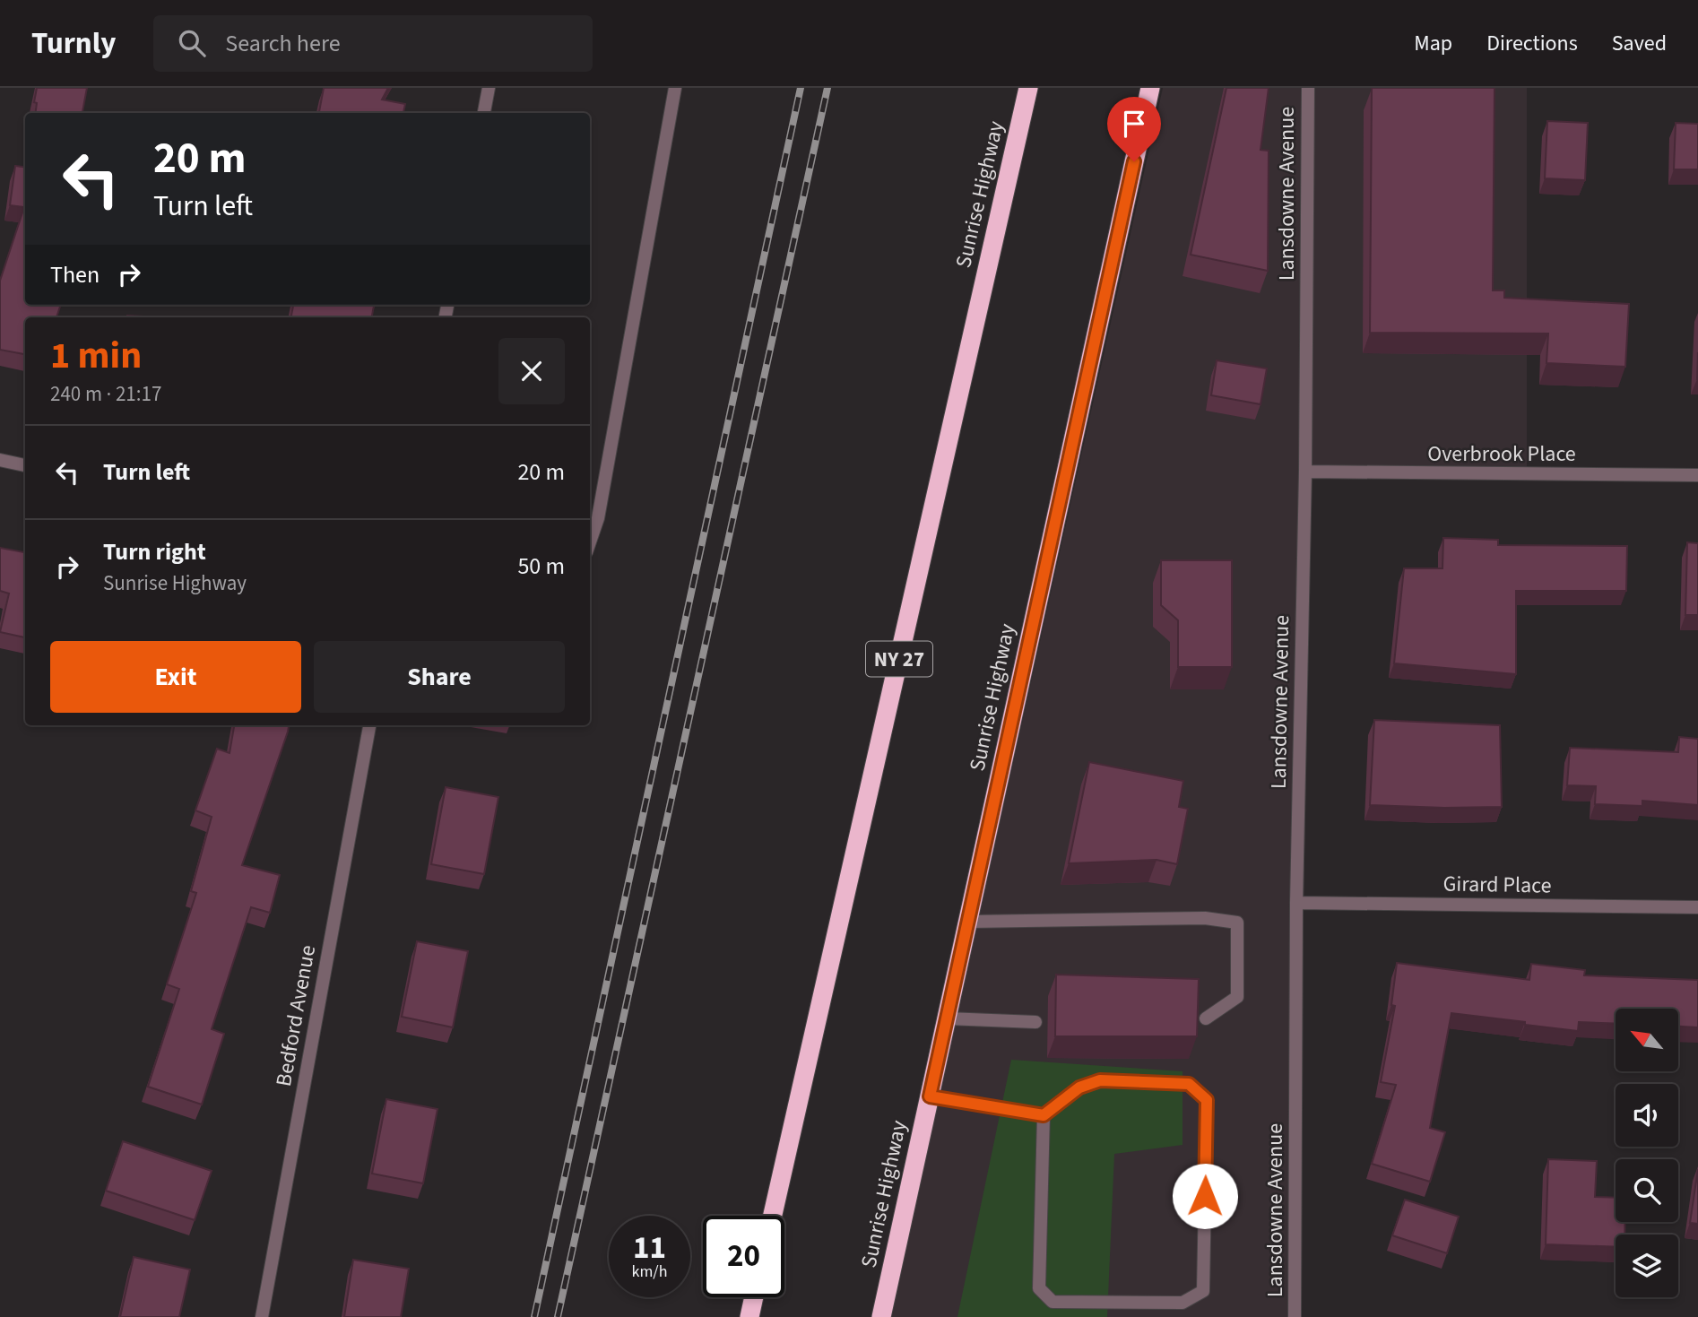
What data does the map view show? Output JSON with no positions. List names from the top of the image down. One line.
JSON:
{"streets":{"highway":["Sunrise Highway","NY 27"],"street":["Lansdowne Avenue","Overbrook Place","Girard Place","Bedford Avenue"]},"crossings":[["Lansdowne Avenue","Overbrook Place"],["Lansdowne Avenue","Girard Place"]],"north":"top left","page":{"header":"Turnly","search":"Search here","nav":["Map","Directions","Saved"],"turn":["20 m","Turn left"],"then":"Then","heading":["1 min","240 m · 21:17"],"list":[{"name":"Turn left","value":"20 m"},{"name":"Turn right","note":"Sunrise Highway","value":"50 m"}],"buttons":["Exit","Share"],"speed":"11 km/h","limit":"20"}}
